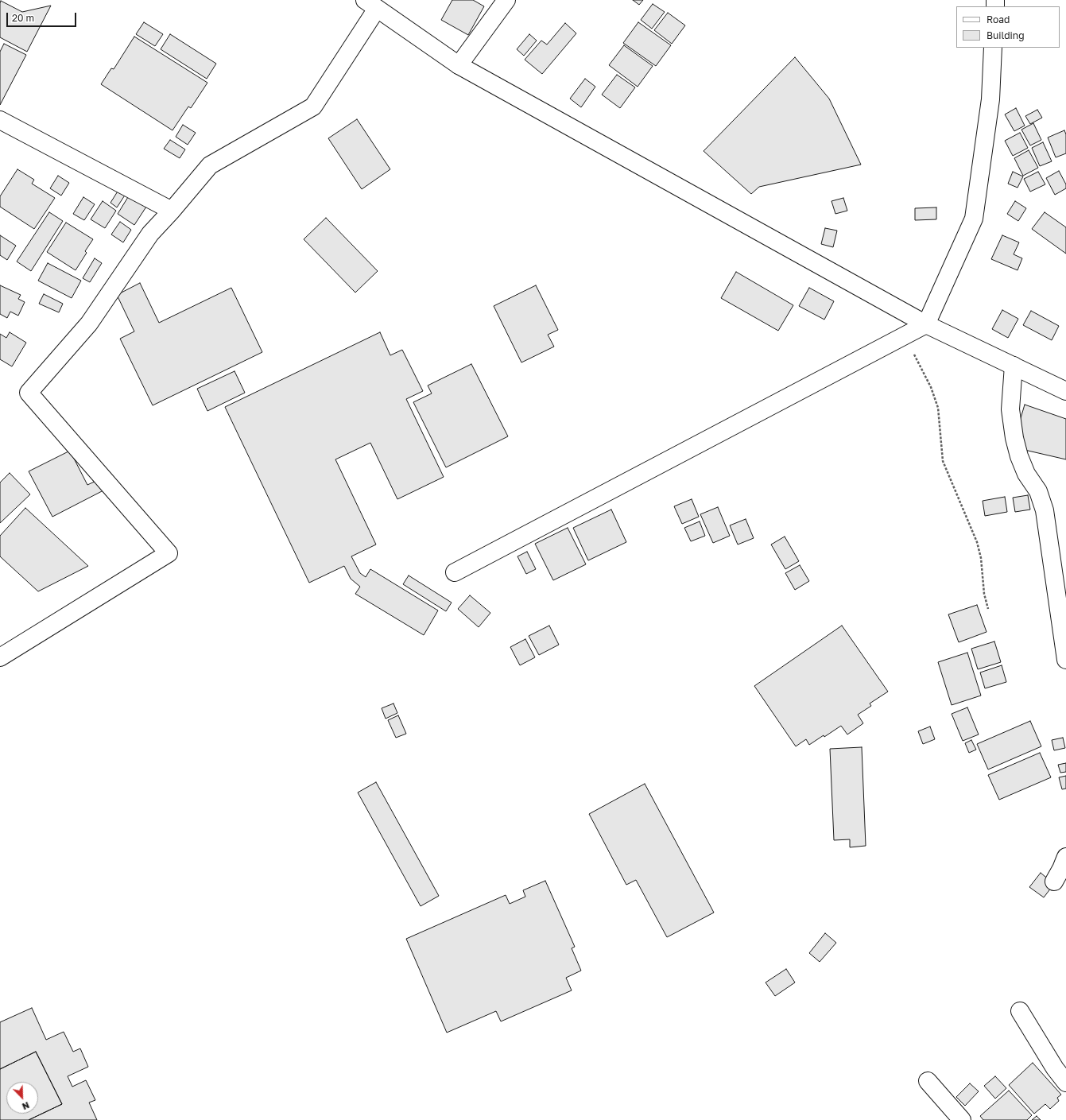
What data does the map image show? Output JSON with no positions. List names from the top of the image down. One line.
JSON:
{"legend":["Road","Building"],"scale_bar":"20 m","north":"bottom right"}
